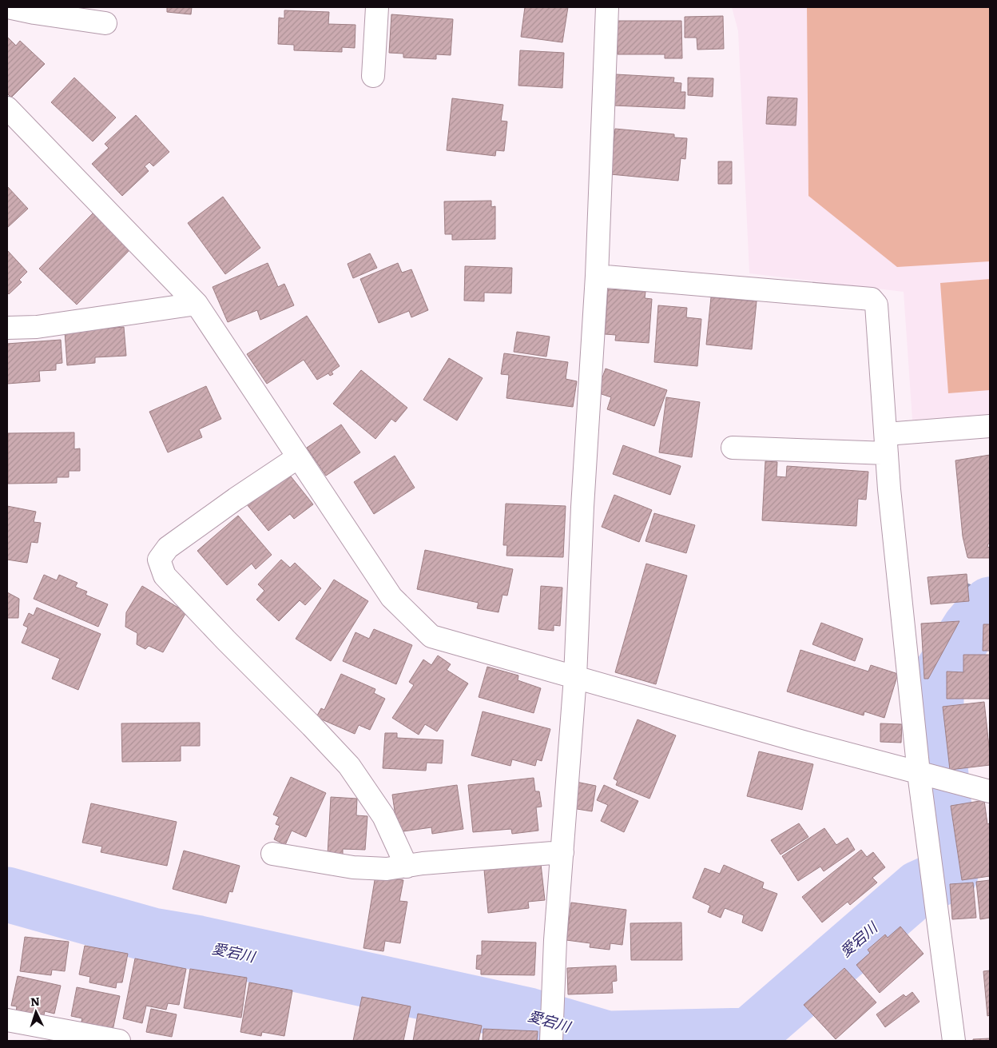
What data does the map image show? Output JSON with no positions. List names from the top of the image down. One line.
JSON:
{"water":["愛宕川"],"north":"top"}
